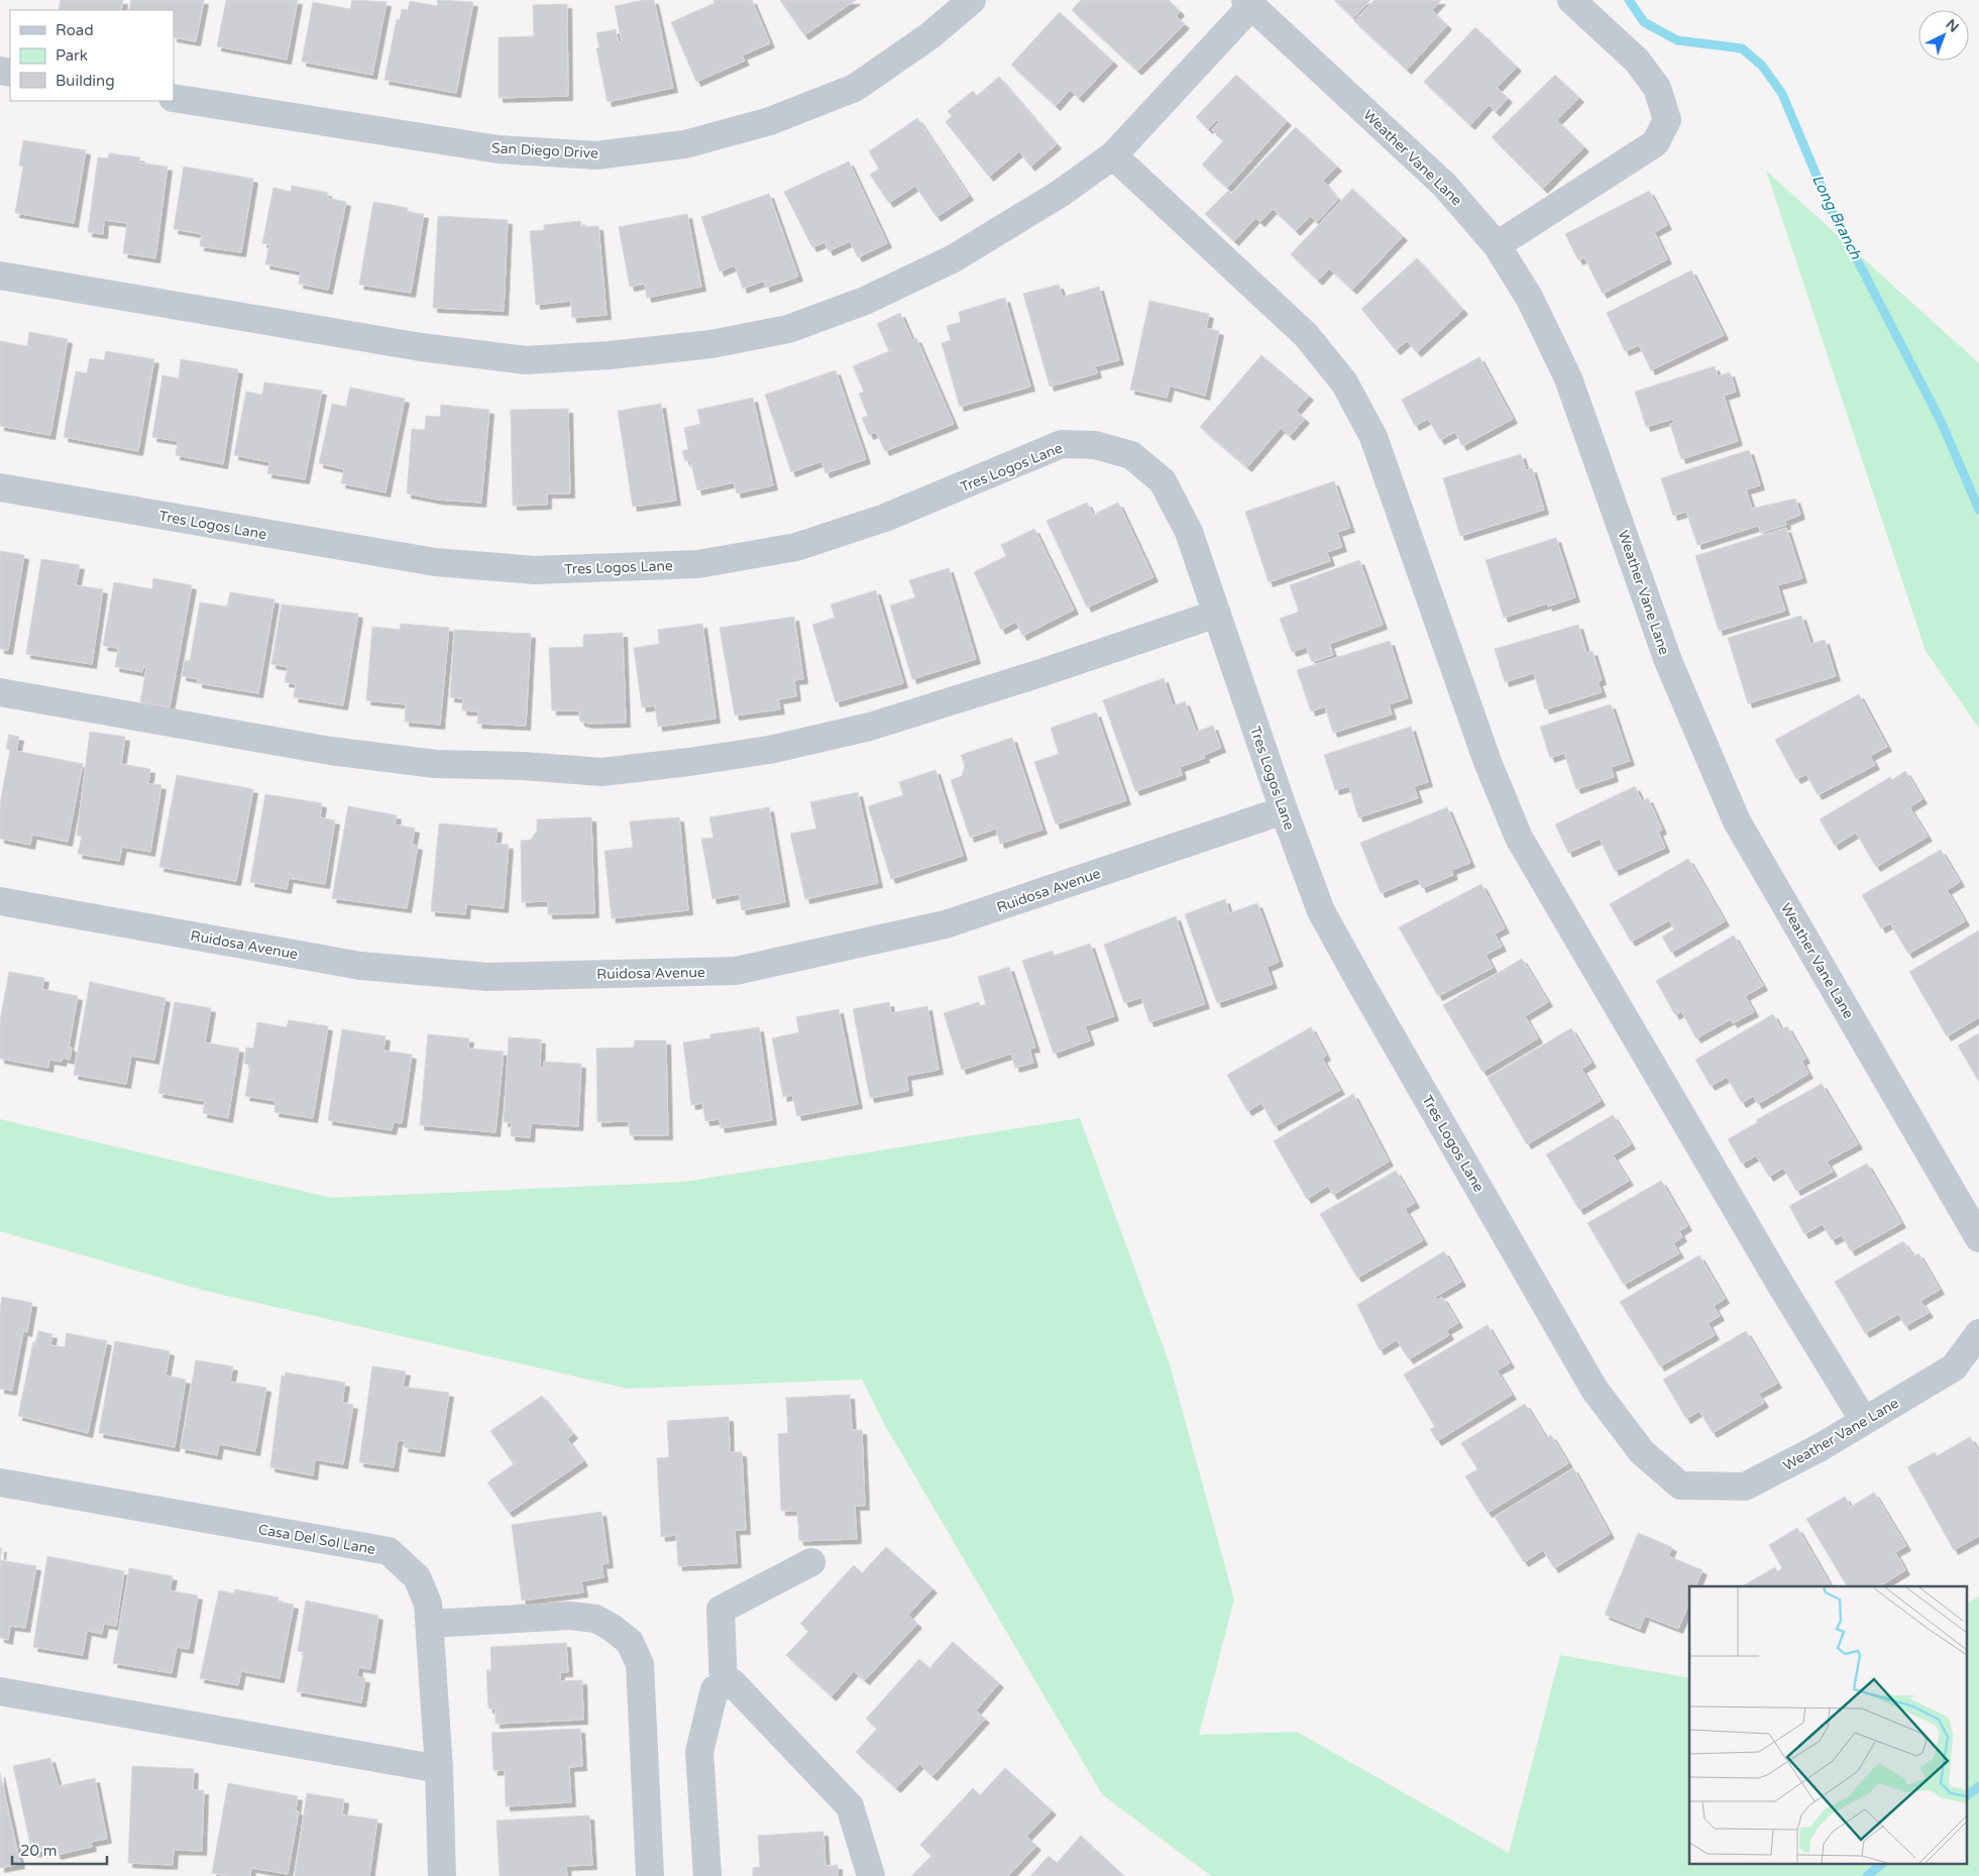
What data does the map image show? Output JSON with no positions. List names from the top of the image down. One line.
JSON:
{"streets":{"street":["San Diego Drive","Weather Vane Lane","Tres Logos Lane","Ruidosa Avenue","Casa Del Sol Lane"]},"crossings":[["Weather Vane Lane","Tres Logos Lane"],["Tres Logos Lane","Ruidosa Avenue"]],"water":["Long Branch"],"legend":["Road","Park","Building"],"scale_bar":"20 m","north":"top right"}
